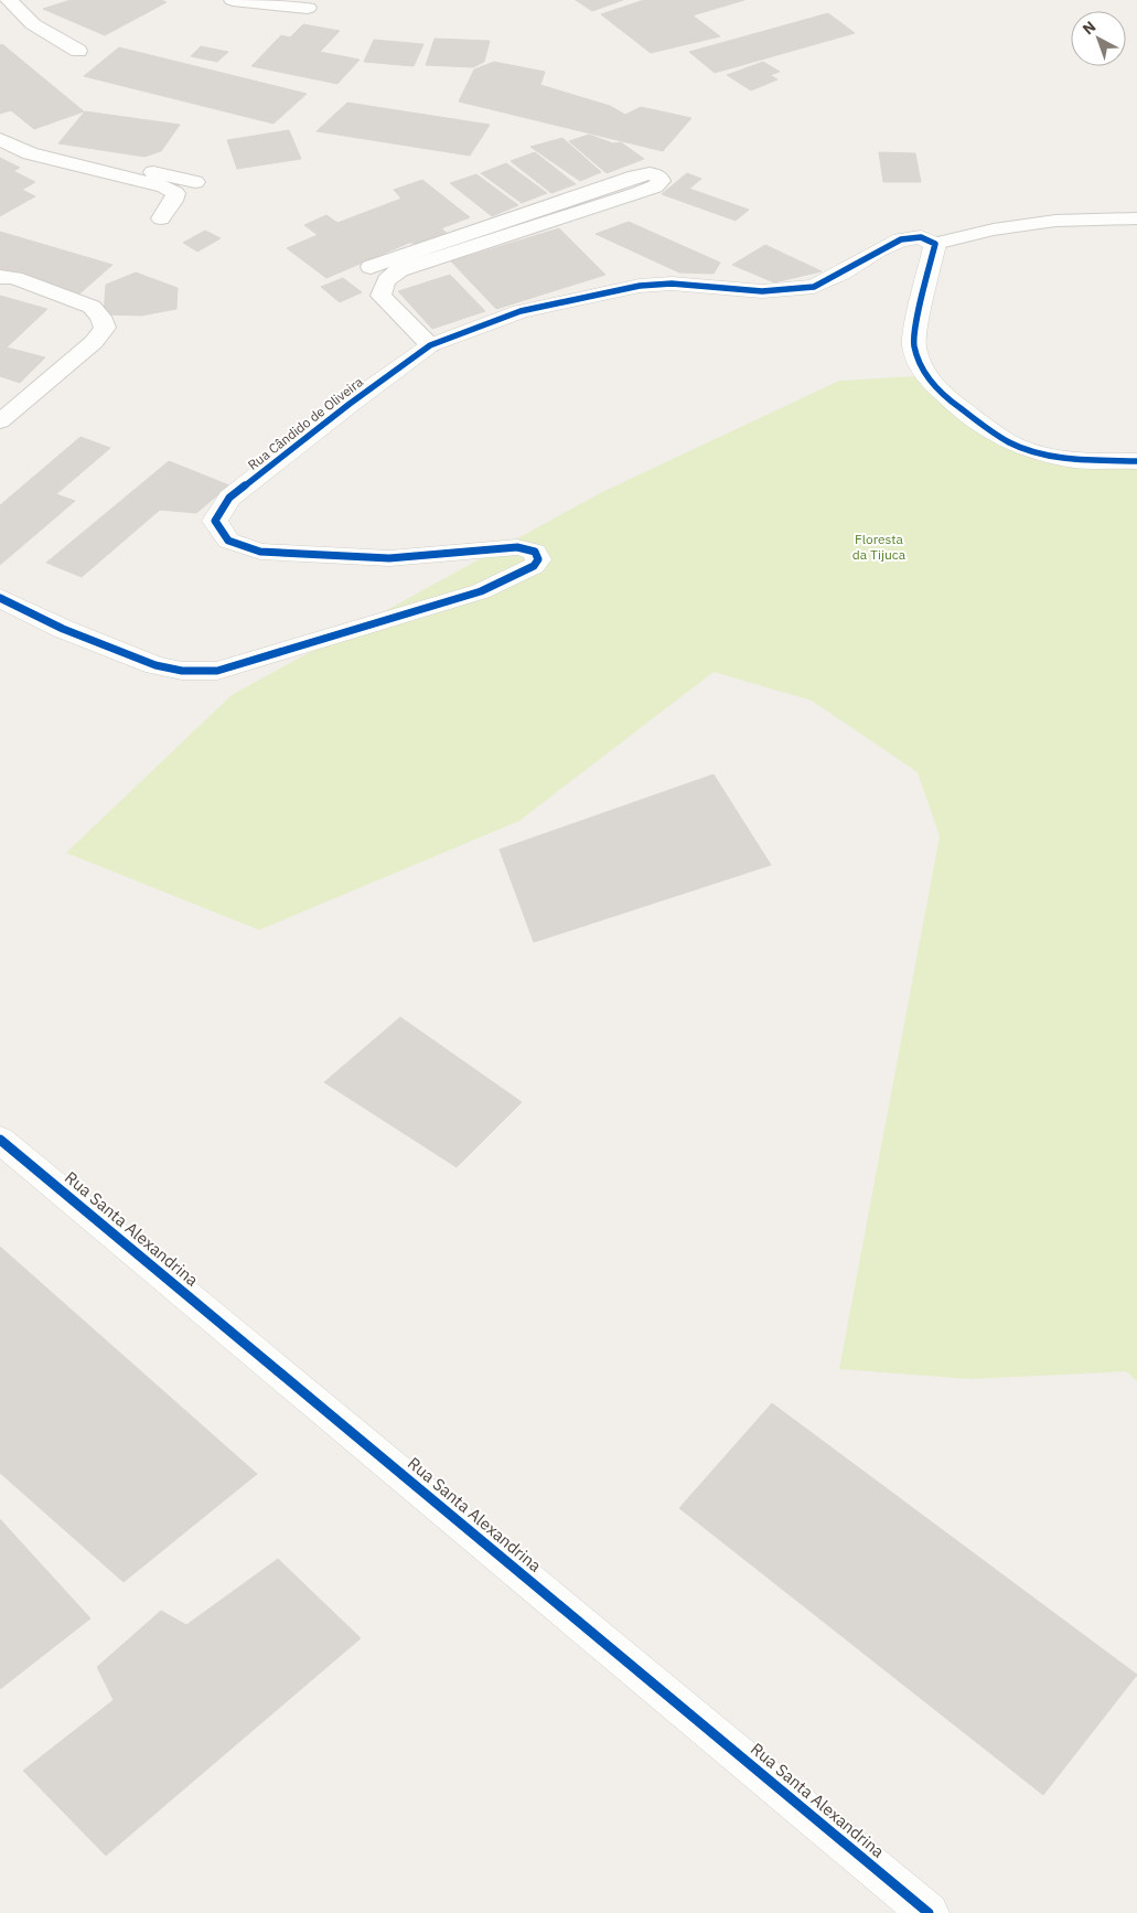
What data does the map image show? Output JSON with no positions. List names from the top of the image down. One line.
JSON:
{"streets":{"street":["Rua Cândido de Oliveira","Rua Santa Alexandrina"]},"parks":["Floresta da Tijuca"],"north":"top left"}
